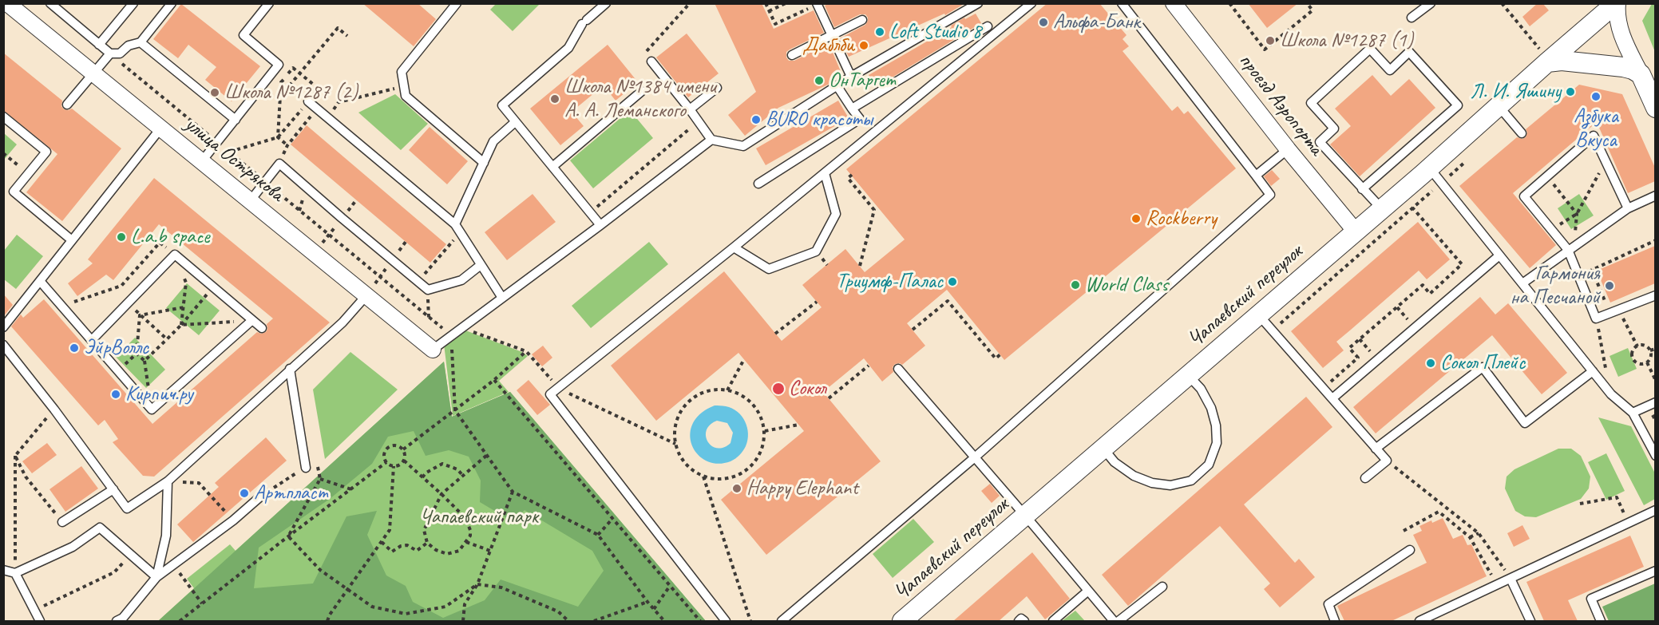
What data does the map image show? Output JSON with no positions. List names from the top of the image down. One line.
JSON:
{"streets":{"street":["проезд Аэропорта","улица Острякова","Чапаевский переулок"]},"crossings":[["проезд Аэропорта","Чапаевский переулок"]],"parks":["Чапаевский парк"],"places":["Альфа-Банк","Loft Studio 8","Школа №1287 (1)","Даблби","ОнТаргет","Л. И. Яшину","Школа №1287 (2)","Азбука Вкуса","Школа №1384 имени А. А. Леманского","BURO красоты","Rockberry","L.a.b space","Триумф-Палас","World Class","Гармония на Песчаной","ЭйрВоллс","Сокол Плейс","Сокол","Кирпич.ру","Happy Elephant","Артпласт"]}
